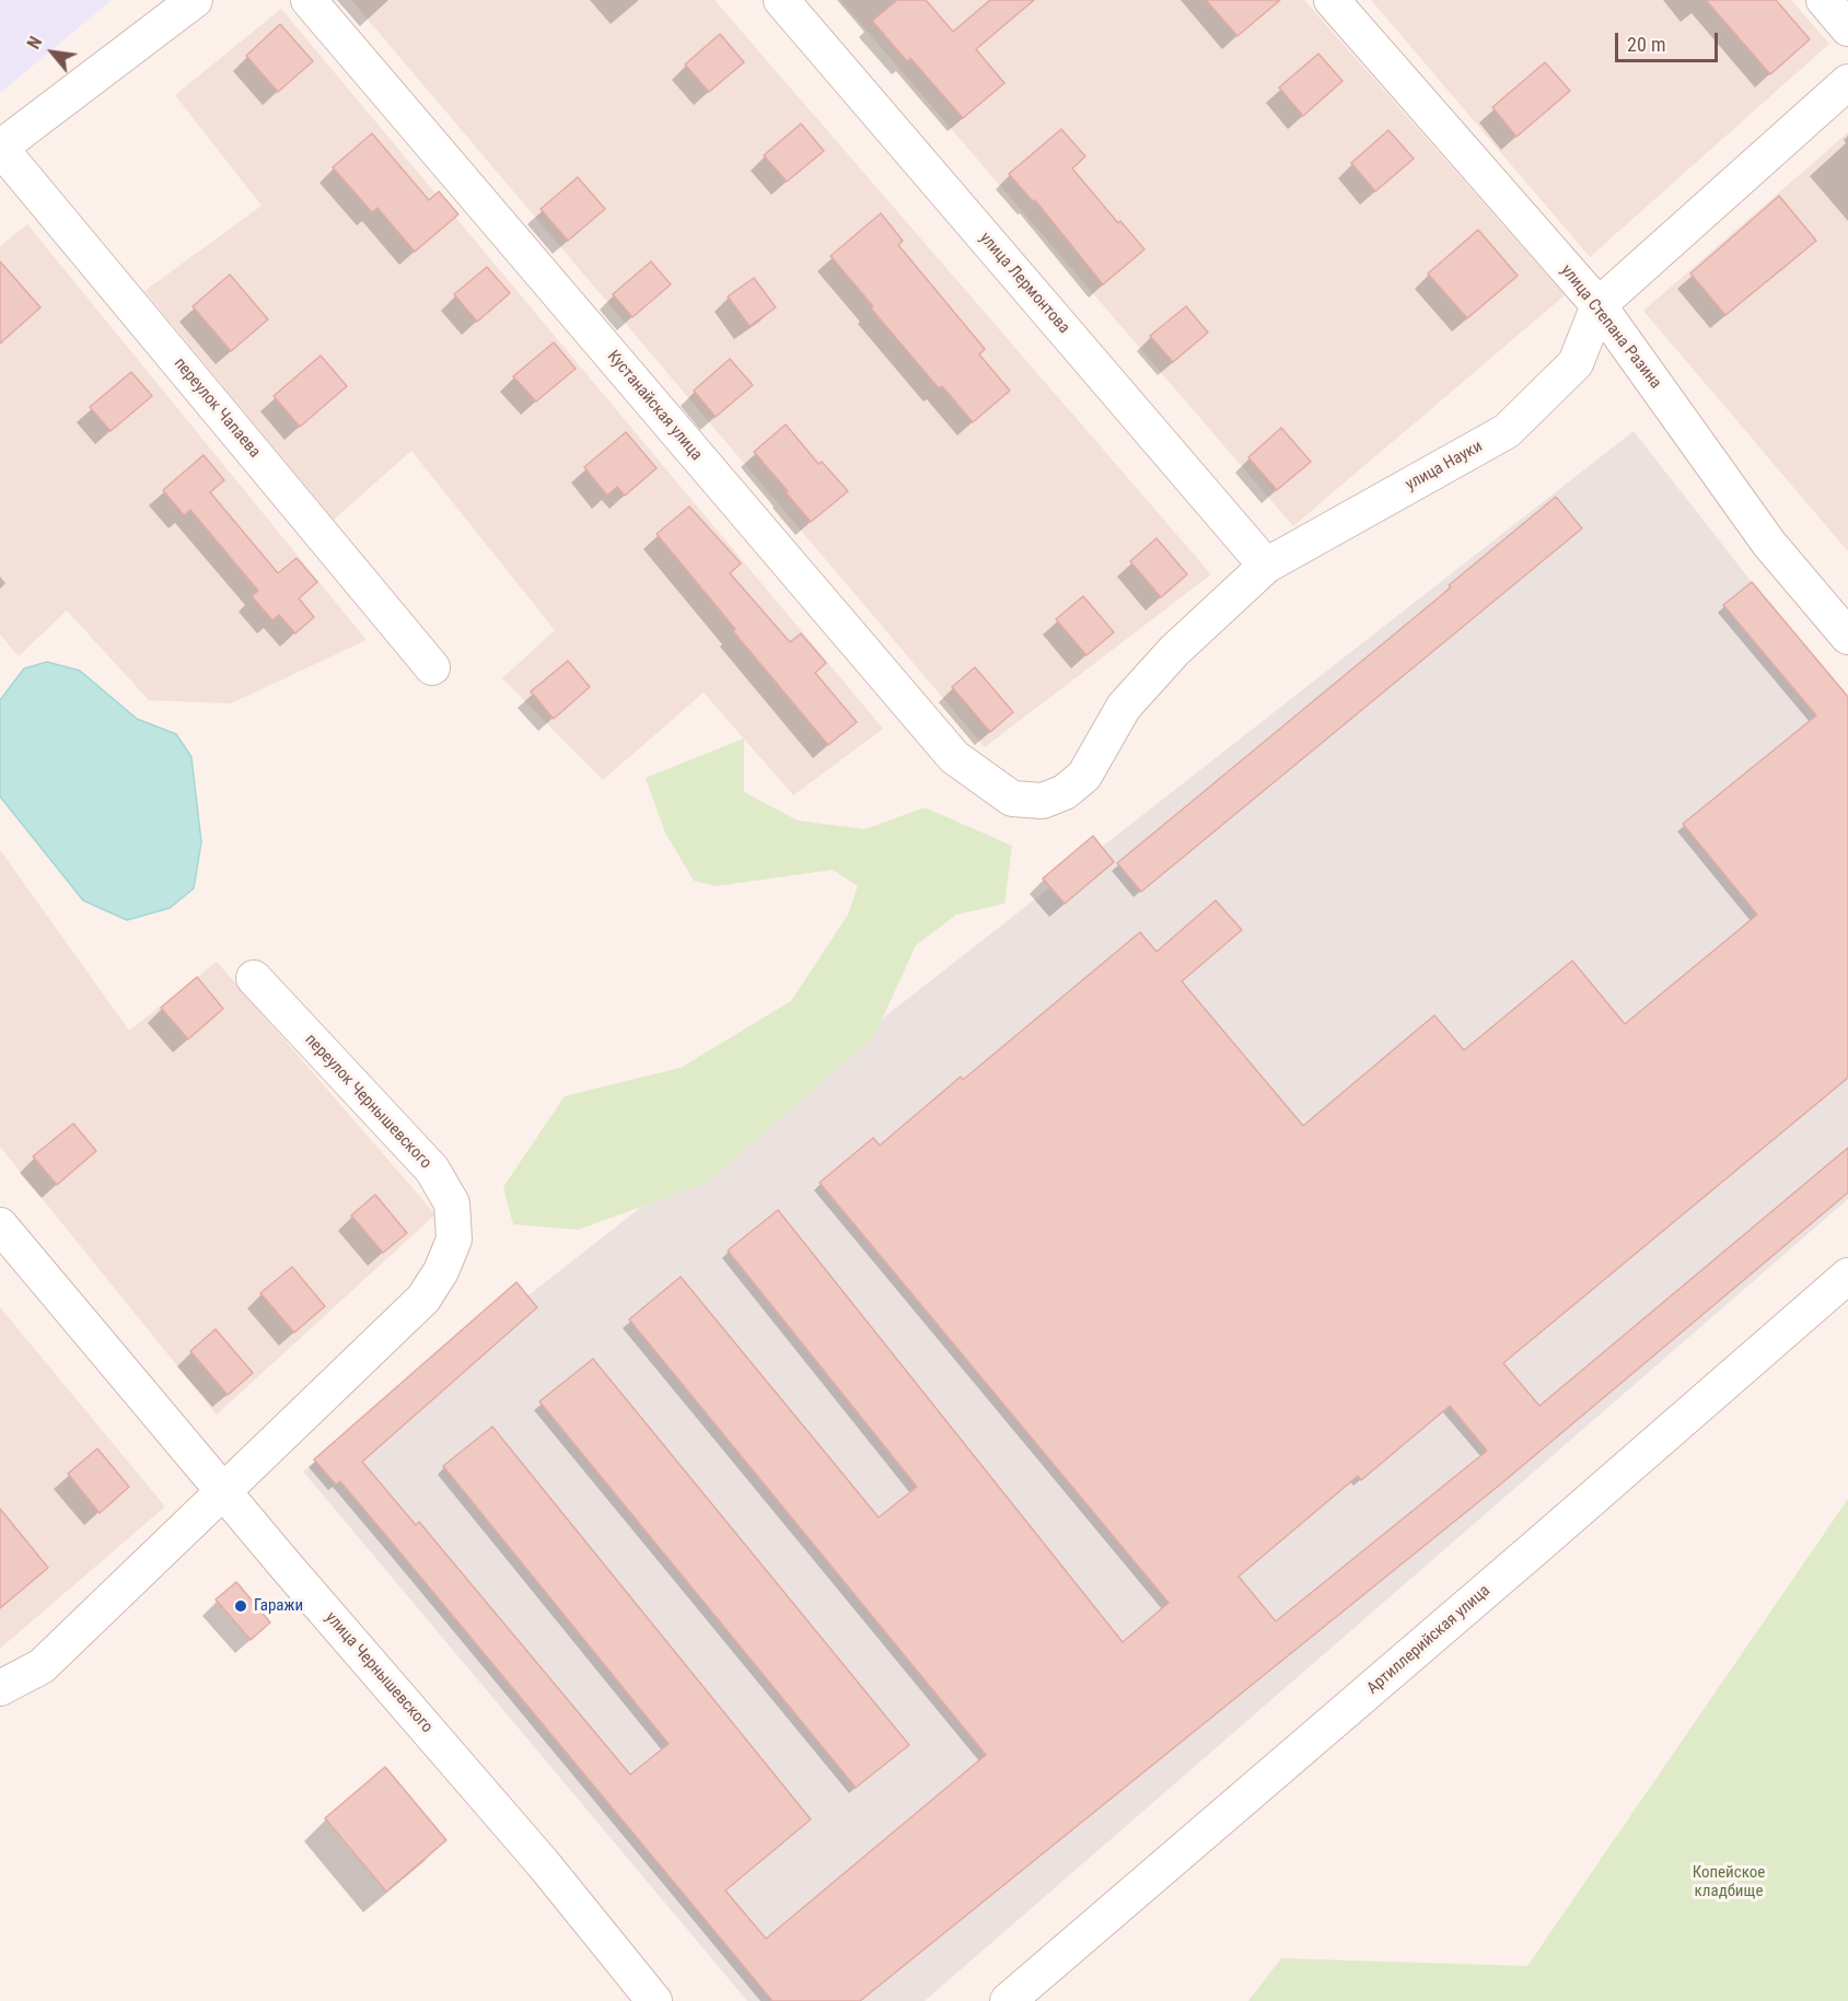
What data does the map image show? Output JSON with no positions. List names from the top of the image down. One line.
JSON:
{"streets":{"street":["улица Лермонтова","улица Степана Разина","Кустанайская улица","переулок Чапаева","улица Науки","переулок Чернышевского","Артиллерийская улица","улица Чернышевского"]},"crossings":[["улица Лермонтова","улица Науки"],["улица Степана Разина","улица Науки"],["Кустанайская улица","улица Науки"],["переулок Чернышевского","улица Чернышевского"]],"parks":["Копейское кладбище"],"places":["Гаражи"],"scale_bar":"20 m","north":"top left"}
